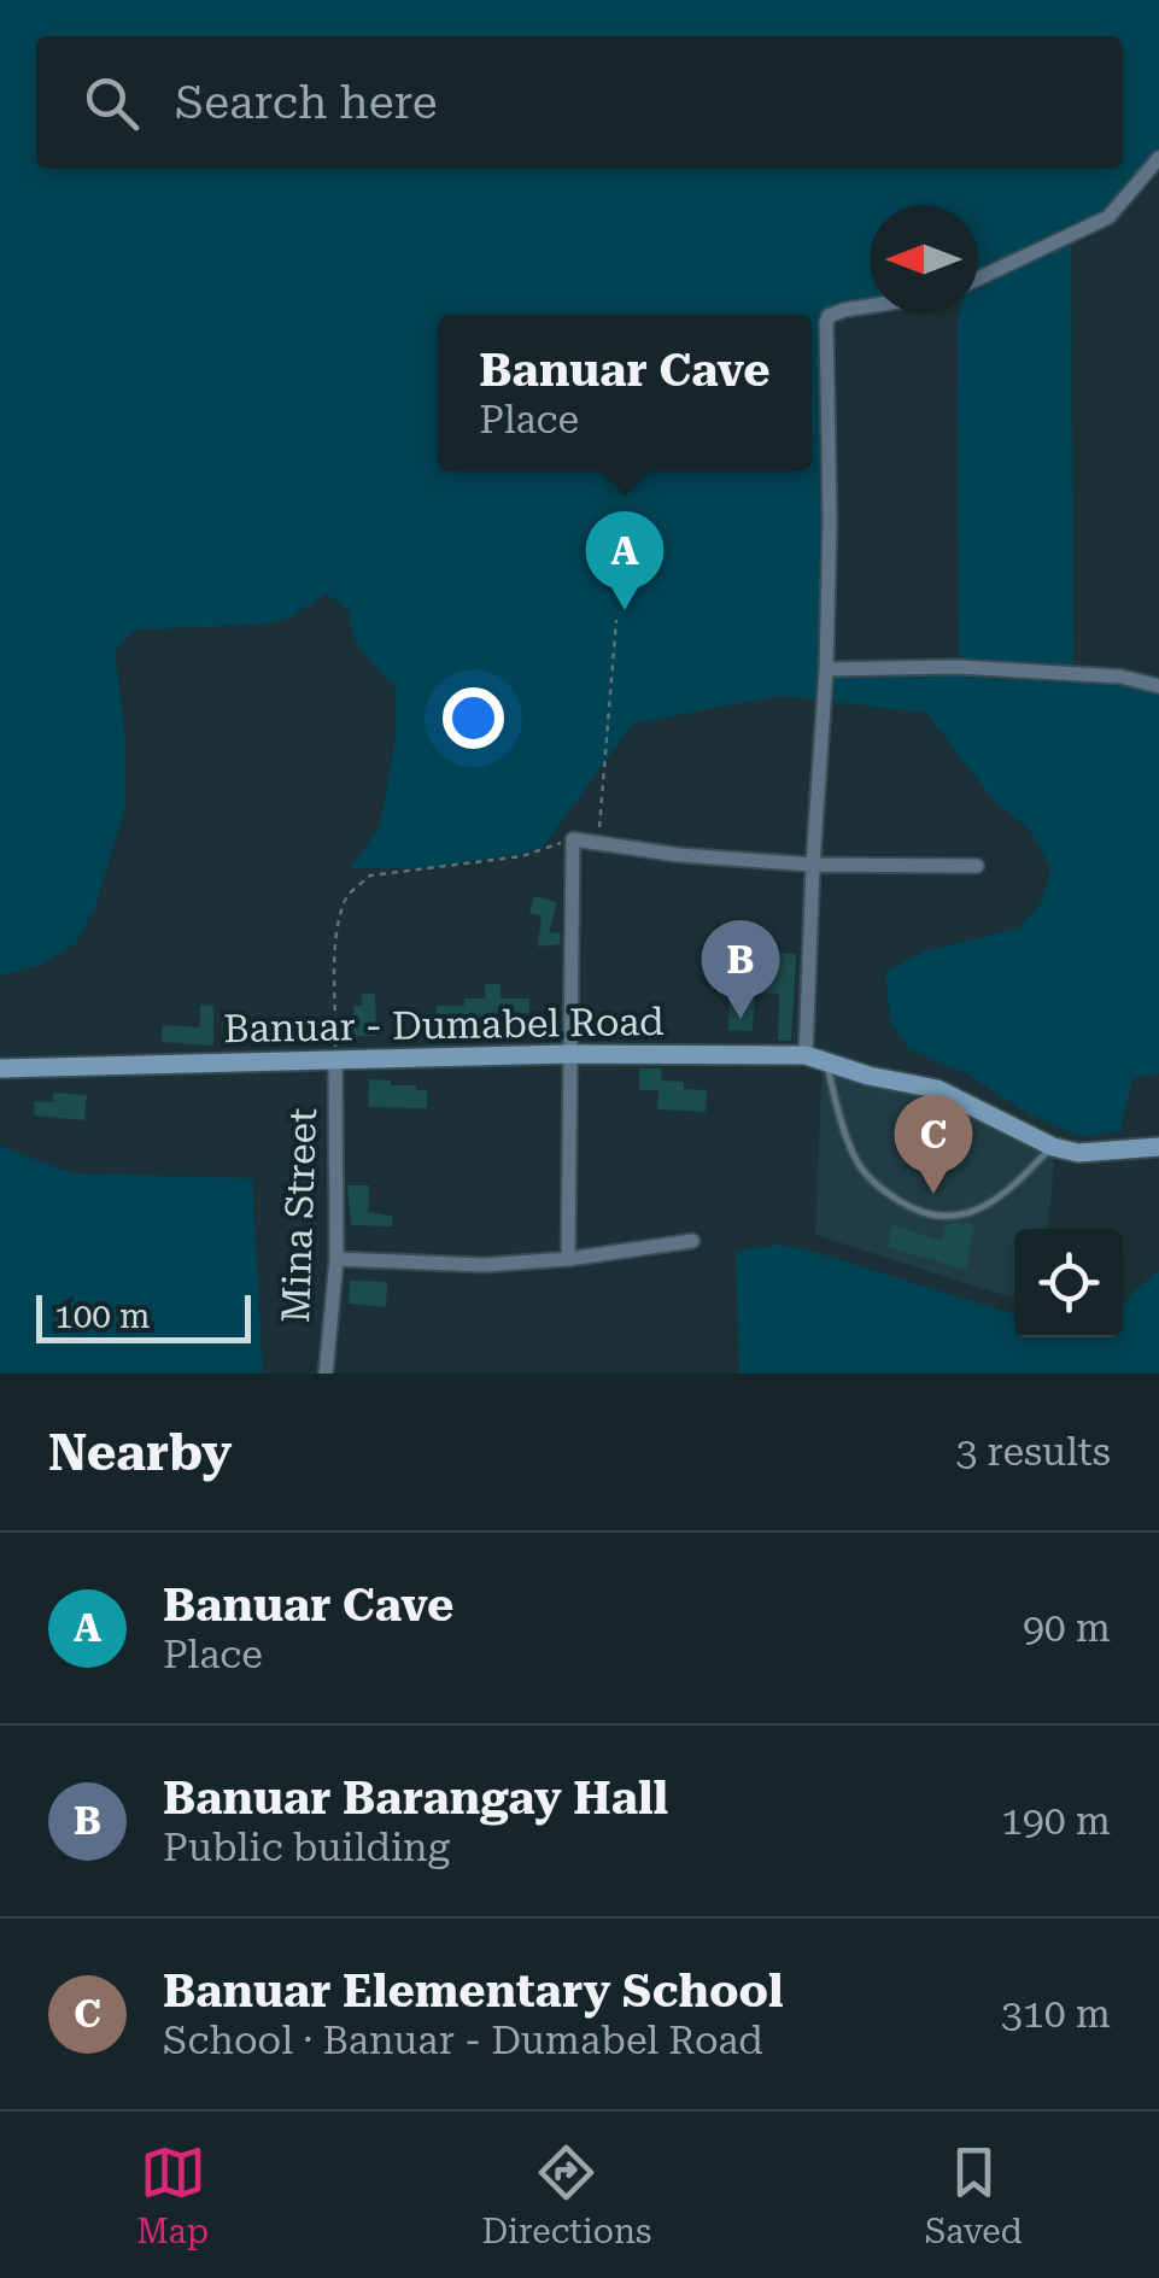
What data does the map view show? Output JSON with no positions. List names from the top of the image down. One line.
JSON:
{"streets":{"street":["Banuar - Dumabel Road","Mina Street"]},"crossings":[["Banuar - Dumabel Road","Mina Street"]],"scale_bar":"100 m","north":"left","page":{"search":"Search here","popup":["Banuar Cave","Place"],"pins":["A","B","C"],"scale":"100 m","heading":["Nearby","3 results"],"list":[{"mark":"A","name":"Banuar Cave","note":"Place","value":"90 m"},{"mark":"B","name":"Banuar Barangay Hall","note":"Public building","value":"190 m"},{"mark":"C","name":"Banuar Elementary School","note":"School · Banuar - Dumabel Road","value":"310 m"}],"nav":["Map","Directions","Saved"]}}
